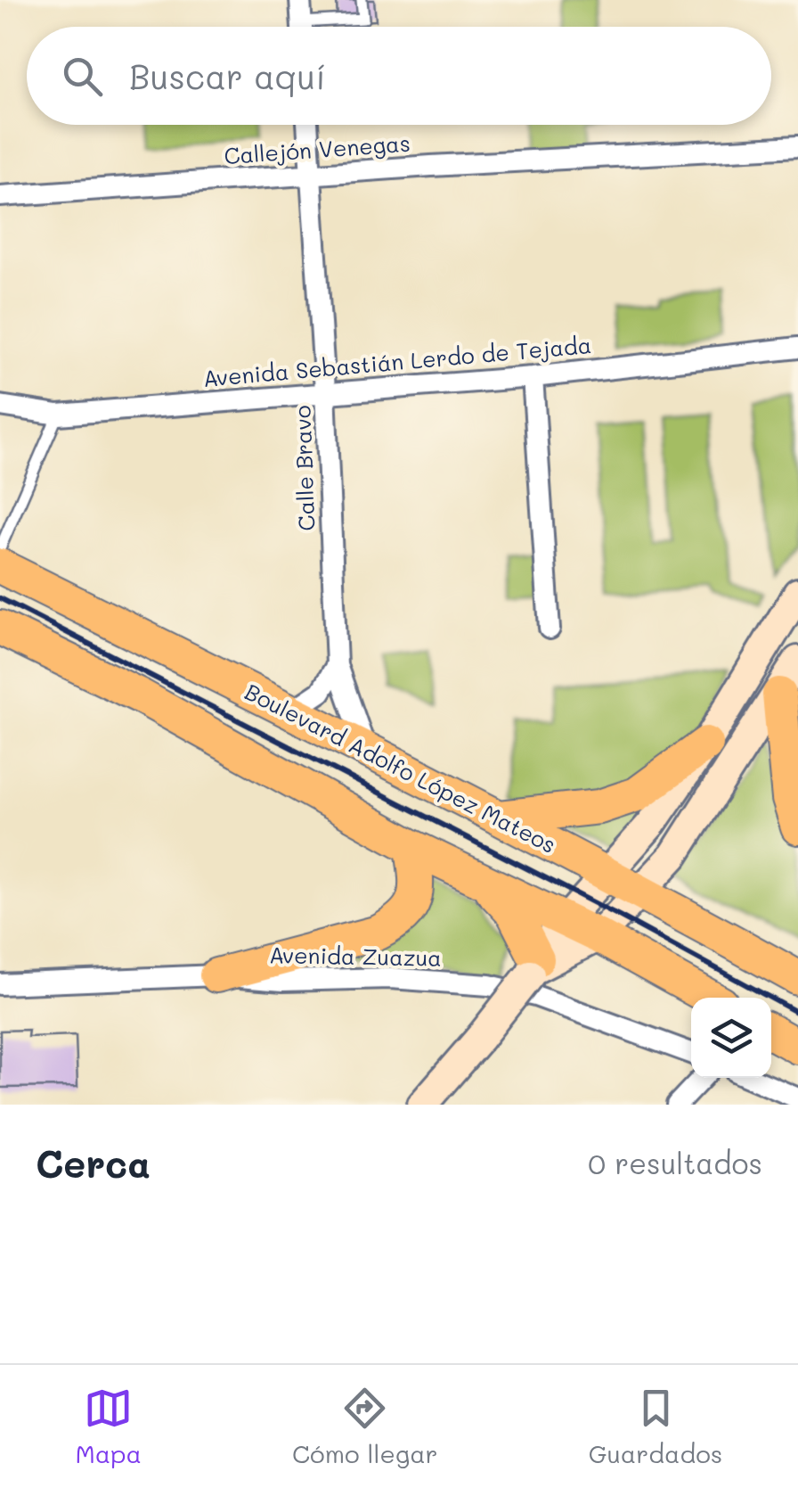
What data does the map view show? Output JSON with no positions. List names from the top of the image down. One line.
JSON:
{"streets":{"main road":["Boulevard Adolfo López Mateos"],"street":["Callejón Venegas","Avenida Sebastián Lerdo de Tejada","Calle Bravo","Avenida Zuazua"]},"crossings":[["Callejón Venegas","Calle Bravo"],["Avenida Sebastián Lerdo de Tejada","Calle Bravo"],["Calle Bravo","Boulevard Adolfo López Mateos"]],"page":{"search":"Buscar aquí","heading":["Cerca","0 resultados"],"nav":["Mapa","Cómo llegar","Guardados"]}}
